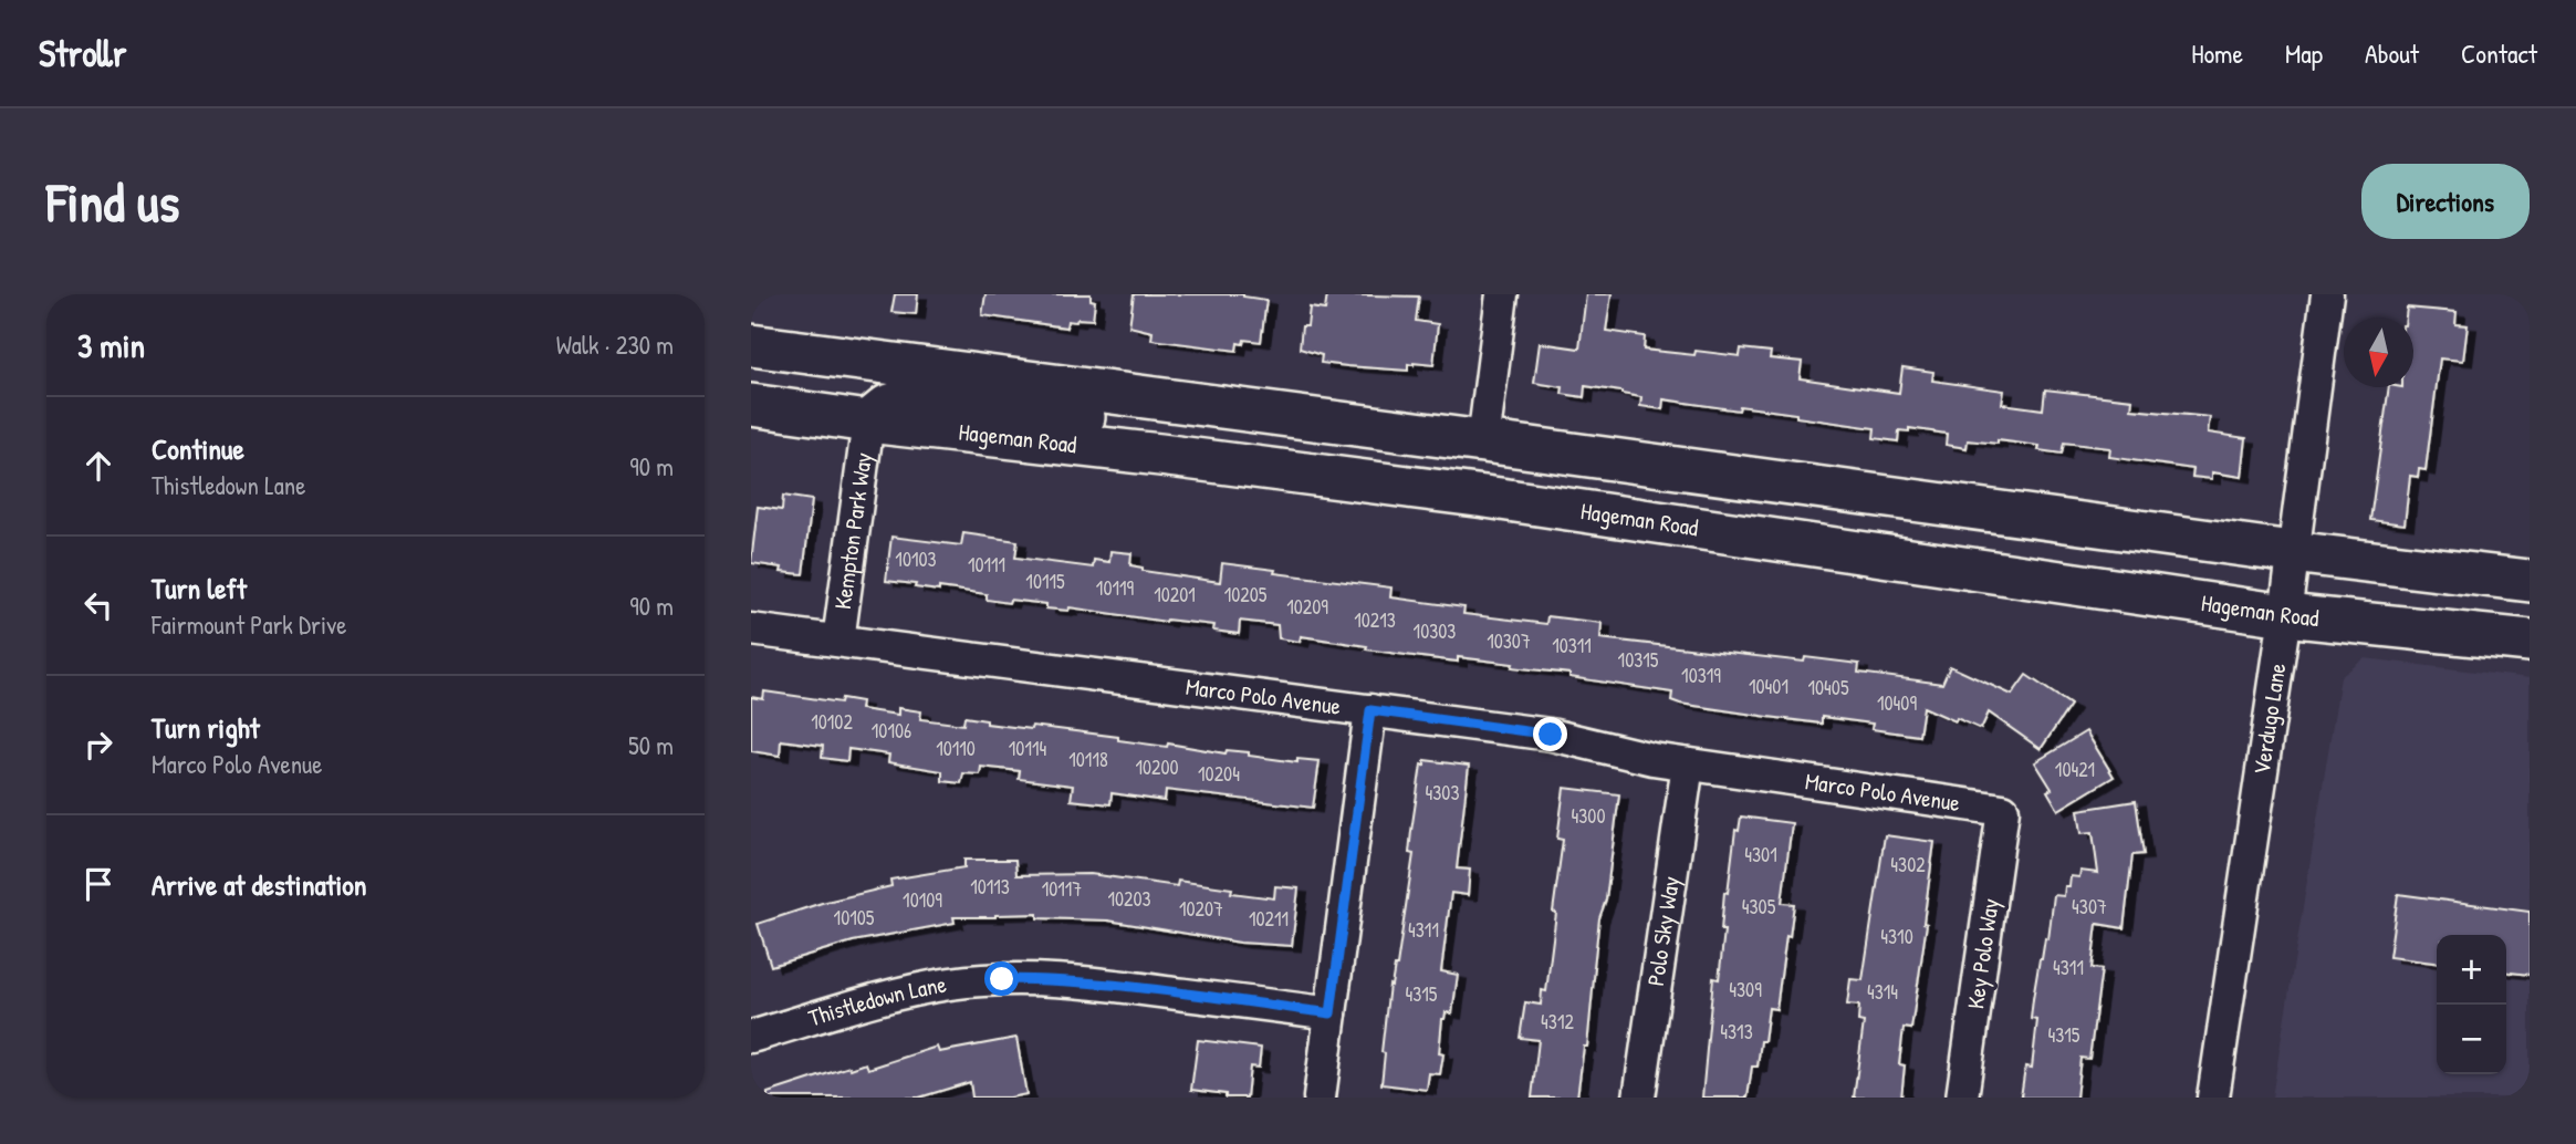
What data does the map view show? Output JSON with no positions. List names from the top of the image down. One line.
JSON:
{"streets":{"main road":["Hageman Road"],"street":["Kempton Park Way","Marco Polo Avenue","Verdugo Lane","Polo Sky Way","Key Polo Way","Thistledown Lane"]},"crossings":[["Hageman Road","Kempton Park Way"],["Hageman Road","Verdugo Lane"],["Kempton Park Way","Marco Polo Avenue"],["Marco Polo Avenue","Polo Sky Way"],["Marco Polo Avenue","Key Polo Way"]],"house_numbers":["10103","10111","10115","10119","10201","10205","10209","10213","10303","10307","10311","10315","10319","10401","10405","10409","10102","10106","10110","10114","10118","10200","10421","10204","4303","4300","4301","4302","10113","10117","10203","10109","4305","4307","10207","10105","10211","4311","4310","4311","4309","4314","4315","4312","4313","4315"],"north":"bottom","page":{"header":"Strollr","nav":["Home","Map","About","Contact"],"buttons":"Directions","title":"Find us","heading":["3 min","Walk · 230 m"],"list":[["Continue","Thistledown Lane","90 m"],["Turn left","Fairmount Park Drive","90 m"],["Turn right","Marco Polo Avenue","50 m"],"Arrive at destination"],"map_buttons":["+","−"]}}
